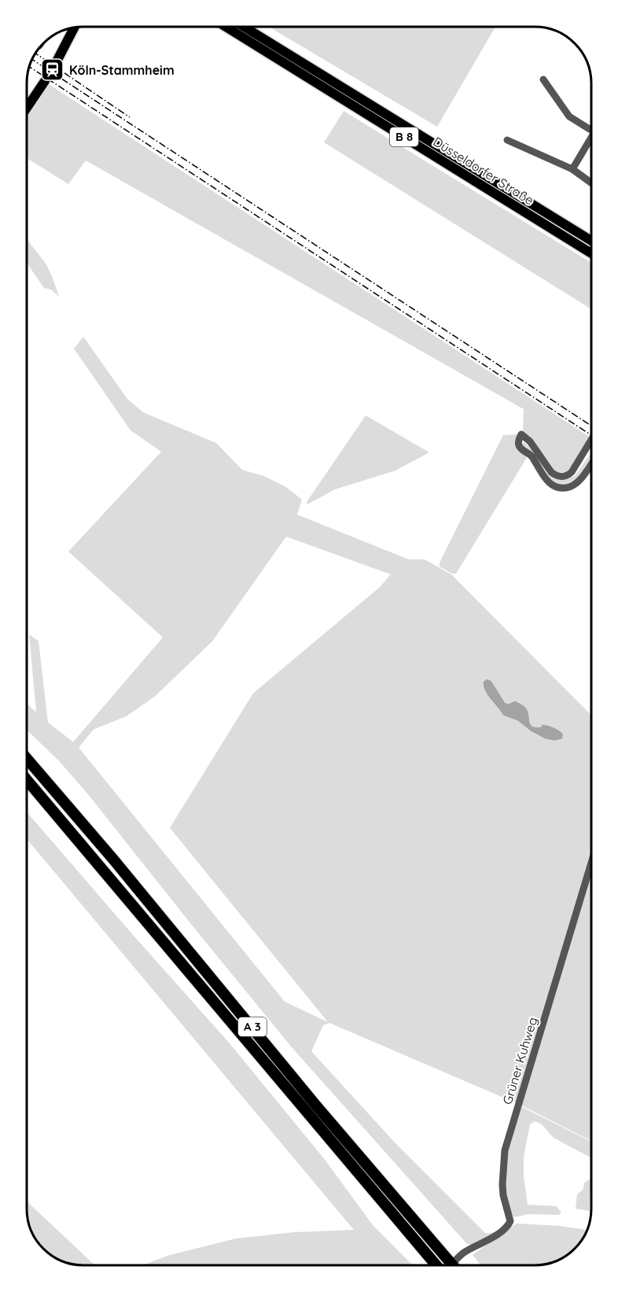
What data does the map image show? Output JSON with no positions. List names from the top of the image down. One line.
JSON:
{"streets":{"highway":["A 3"],"main road":["B 8","Düsseldorfer Straße"],"street":["Grüner Kuhweg"]},"crossings":[["A 3","Grüner Kuhweg"]],"places":{"station":["Köln-Stammheim"]}}
